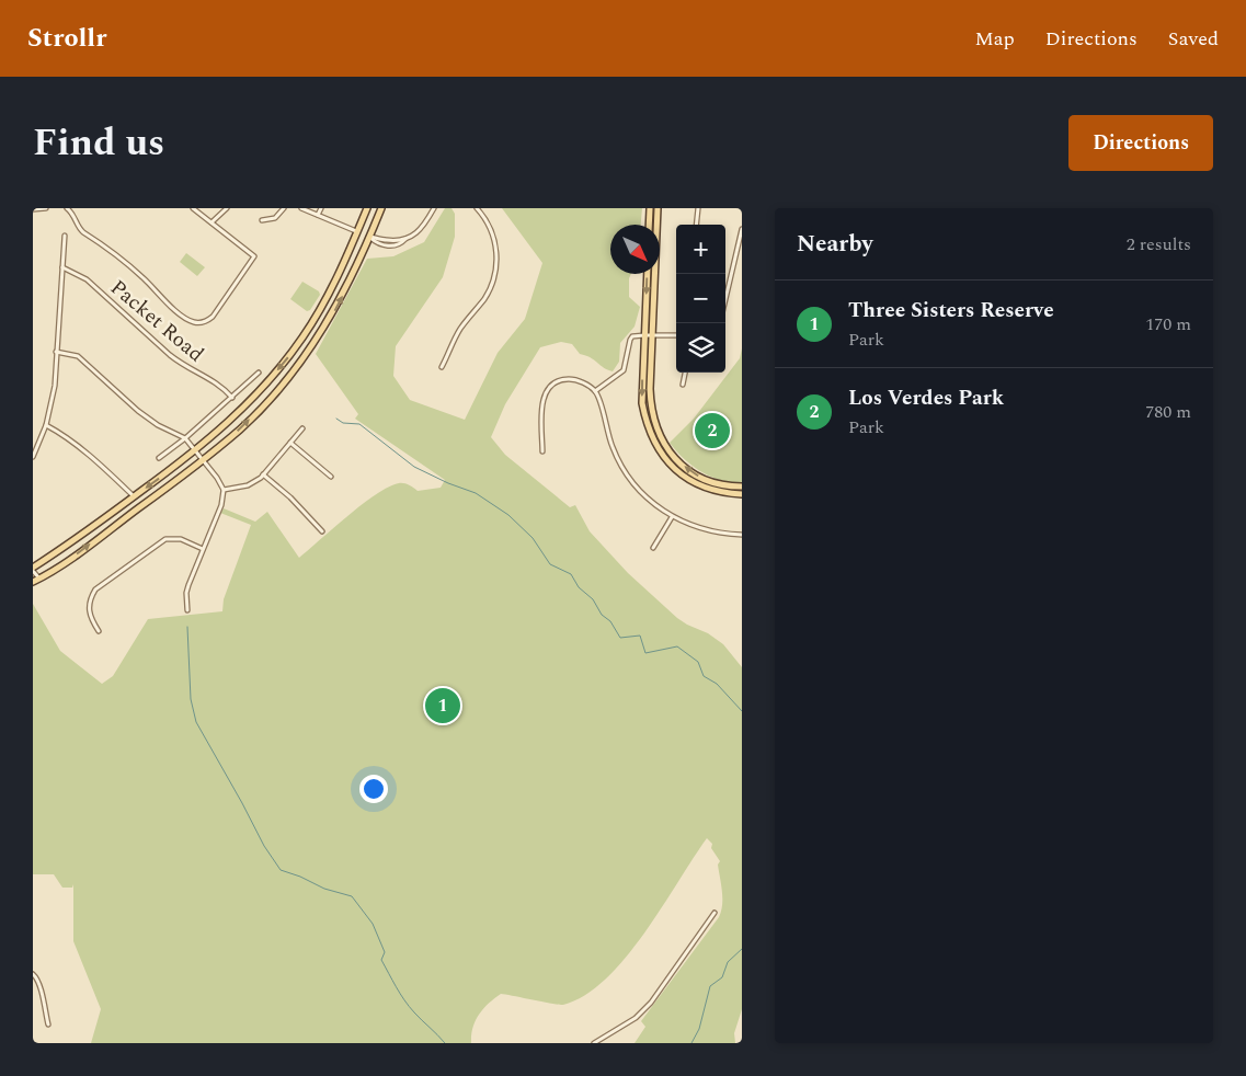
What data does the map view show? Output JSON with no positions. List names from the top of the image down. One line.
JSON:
{"streets":{"street":["Packet Road"]},"north":"bottom right","page":{"header":"Strollr","nav":["Map","Directions","Saved"],"title":"Find us","buttons":"Directions","heading":["Nearby","2 results"],"map_buttons":["+","−"],"list":[{"mark":"1","name":"Three Sisters Reserve","note":"Park","value":"170 m"},{"mark":"2","name":"Los Verdes Park","note":"Park","value":"780 m"}],"pins":["2","1"]}}
